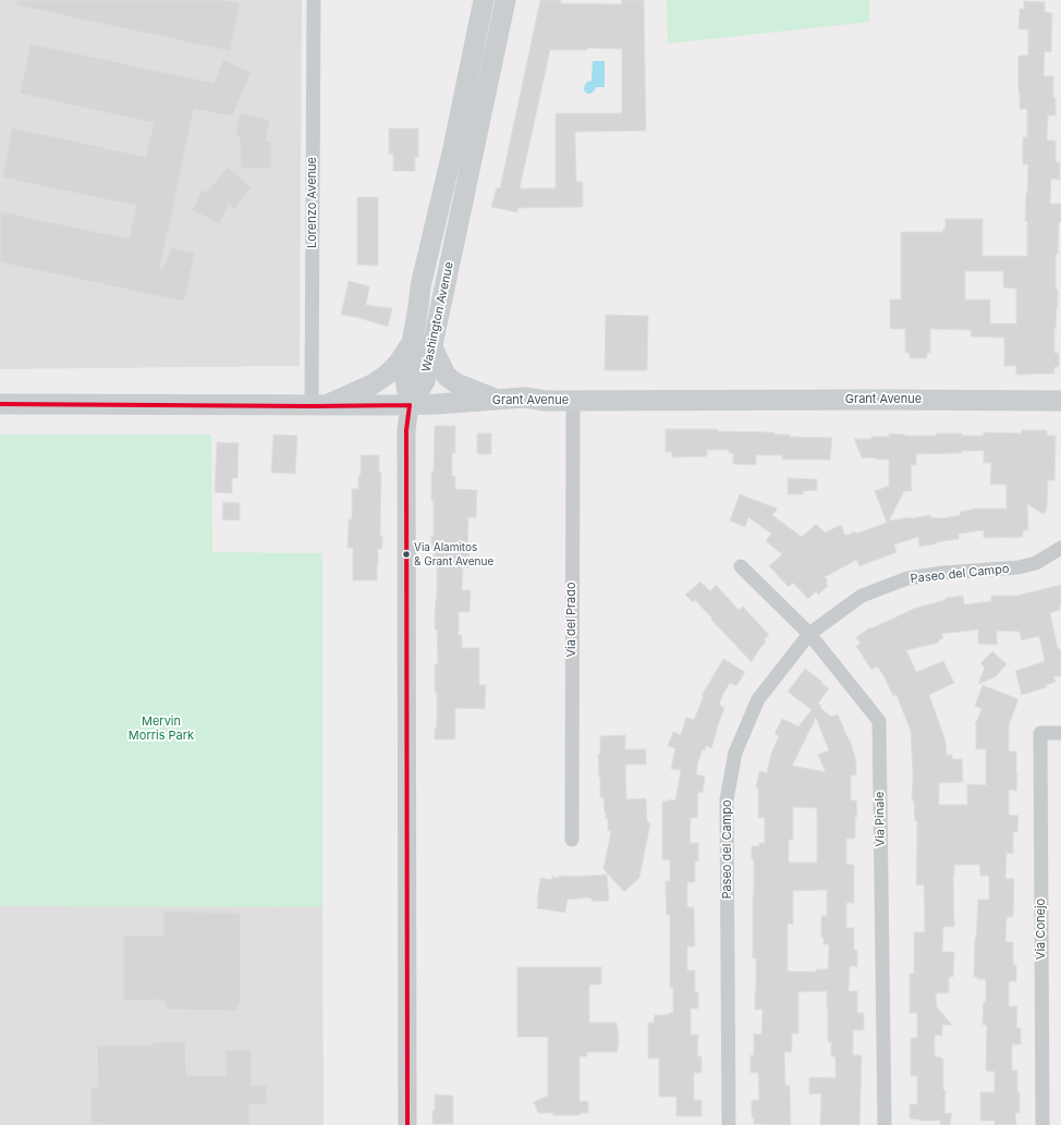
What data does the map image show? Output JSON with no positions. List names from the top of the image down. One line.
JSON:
{"streets":{"main road":["Washington Avenue","Grant Avenue"],"street":["Lorenzo Avenue","Paseo del Campo","Via del Prado","Via Pinale","Via Conejo"]},"crossings":[["Lorenzo Avenue","Grant Avenue"],["Washington Avenue","Grant Avenue"],["Grant Avenue","Via del Prado"],["Paseo del Campo","Via Pinale"]],"parks":["Mervin Morris Park"],"places":["Via Alamitos & Grant Avenue"]}
